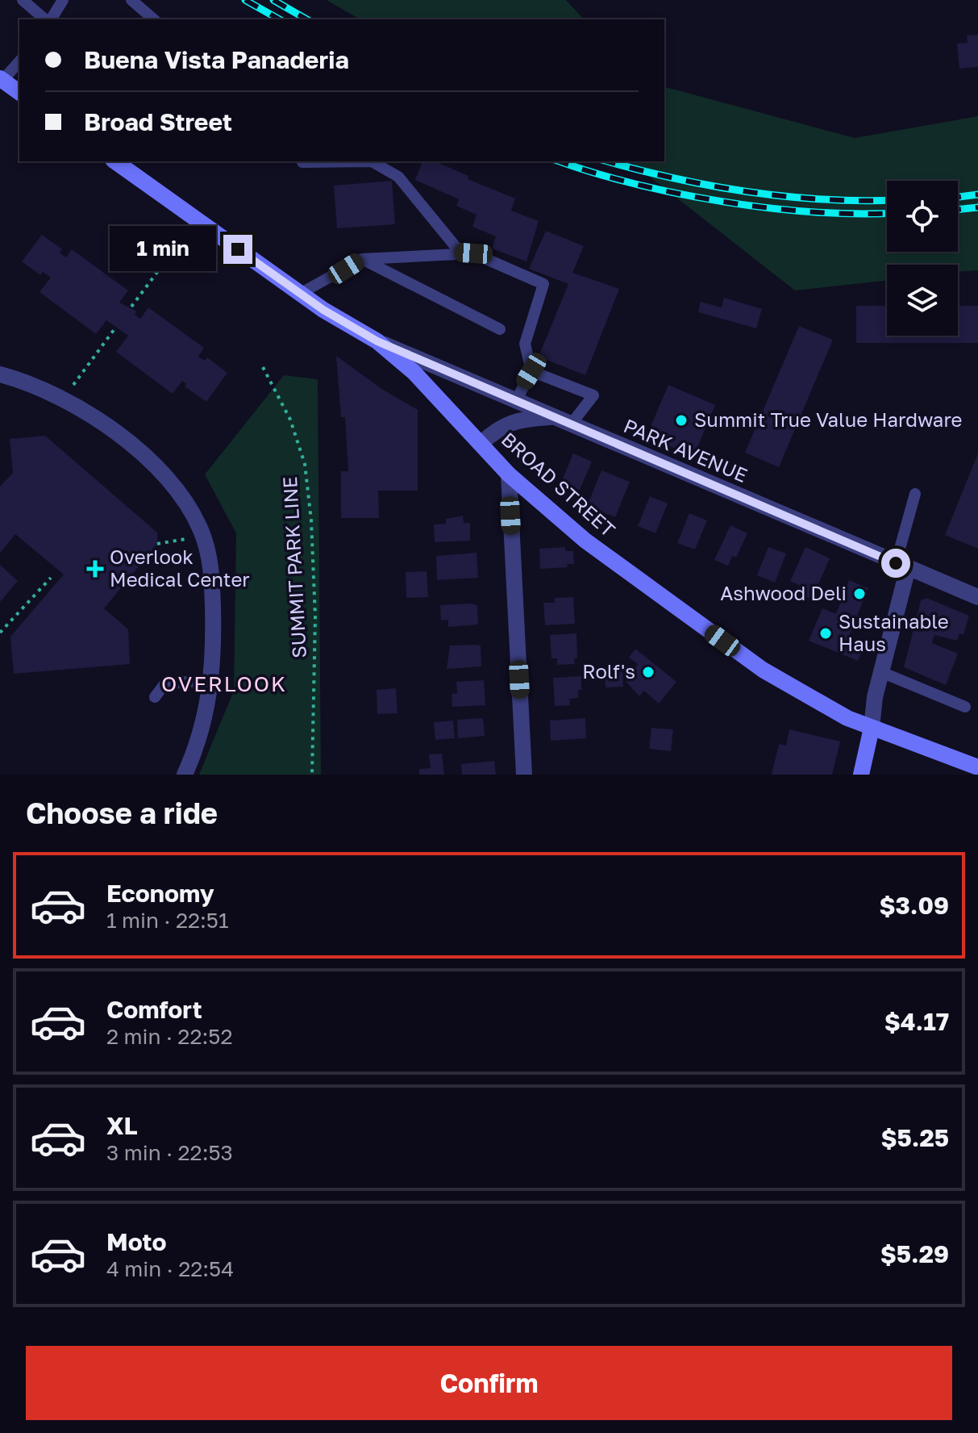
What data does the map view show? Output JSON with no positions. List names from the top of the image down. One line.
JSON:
{"streets":{"main road":["BROAD STREET"],"street":["PARK AVENUE"],"path":["SUMMIT PARK LINE"]},"crossings":[["PARK AVENUE","BROAD STREET"]],"districts":["OVERLOOK"],"places":{"other":["Summit True Value Hardware","Ashwood Deli","Sustainable Haus","Rolf's"],"health":["Overlook Medical Center"]},"page":{"banner":["Buena Vista Panaderia","Broad Street"],"bubble":"1 min","heading":"Choose a ride","list":[{"name":"Economy","note":"1 min · 22:51","value":"$3.09"},{"name":"Comfort","note":"2 min · 22:52","value":"$4.17"},{"name":"XL","note":"3 min · 22:53","value":"$5.25"},{"name":"Moto","note":"4 min · 22:54","value":"$5.29"}],"buttons":"Confirm"}}
